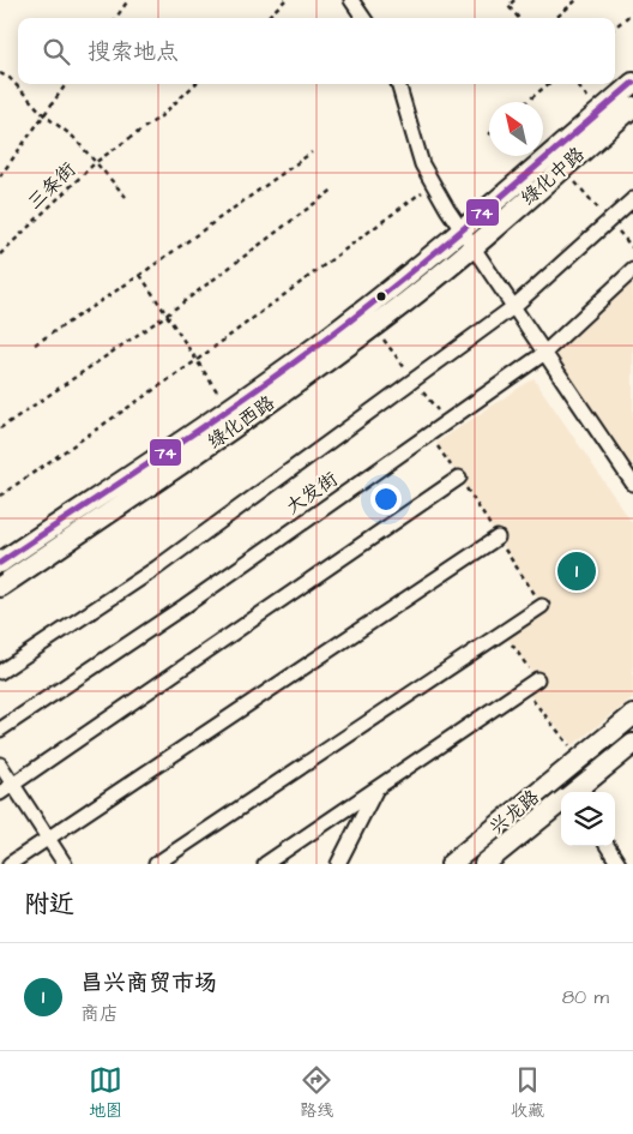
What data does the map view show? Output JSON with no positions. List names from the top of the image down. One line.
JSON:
{"streets":{"main road":["绿化中路","绿化西路","兴龙路"],"street":["大发街"],"path":["三条街"]},"crossings":[["绿化中路","绿化西路"]],"lines":["transit line 74"],"north":"top left","page":{"search":"搜索地点","pins":"1","heading":"附近","list":[{"mark":"1","name":"昌兴商贸市场","note":"商店","value":"80 m"}],"nav":["地图","路线","收藏"]}}
